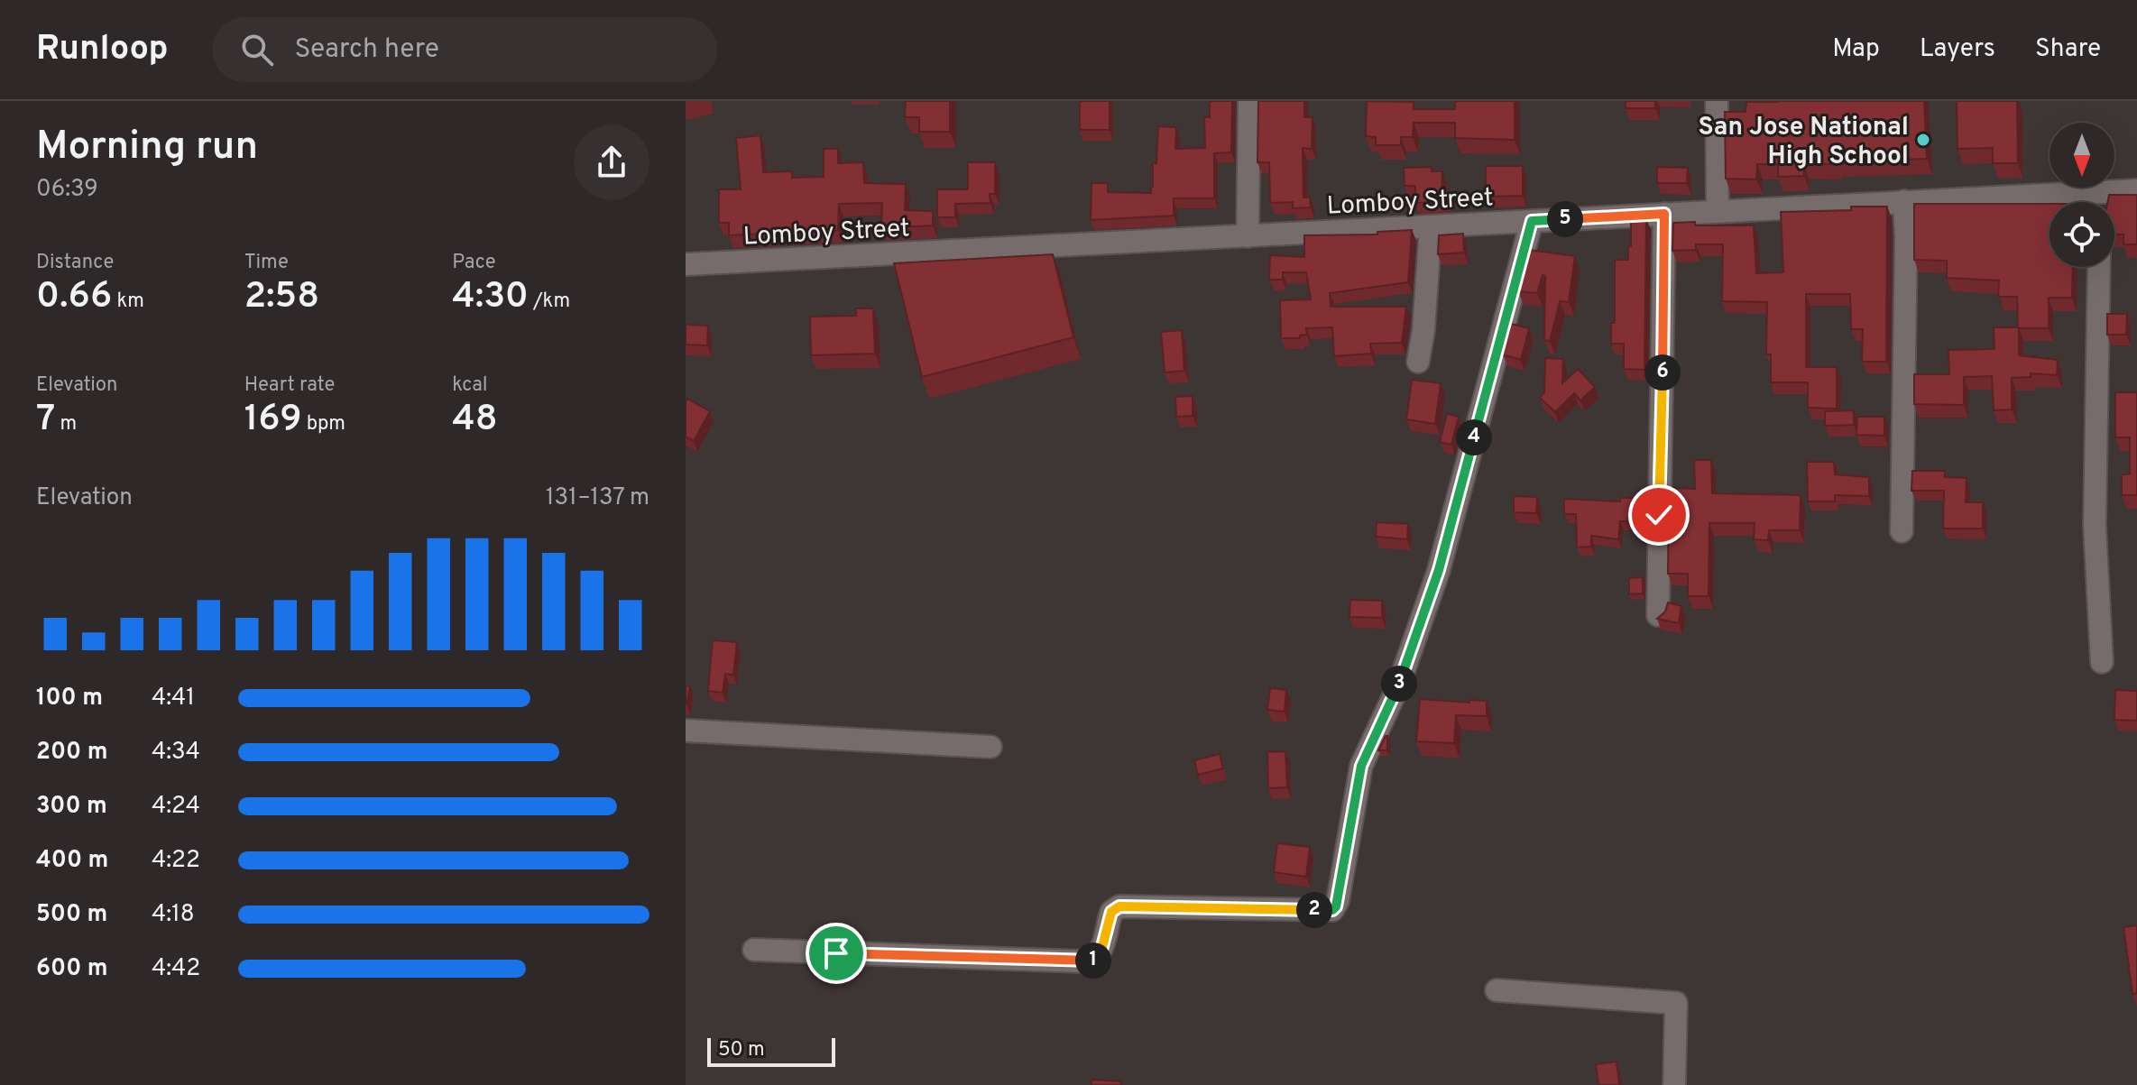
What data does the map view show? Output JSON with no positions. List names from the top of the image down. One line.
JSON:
{"streets":{"street":["Lomboy Street"]},"places":["San Jose National High School"],"scale_bar":"50 m","north":"bottom","page":{"header":"Runloop","search":"Search here","nav":["Map","Layers","Share"],"heading":["Morning run","06:39"],"pins":["5","6","4","3","2","1"],"stats":[["Distance","0.66 km"],["Time","2:58"],["Pace","4:30 /km"],["Elevation","7 m"],["Heart rate","169 bpm"],["kcal","48"]],"chart":["Elevation","131–137 m"],"list":[{"name":"100 m","note":"4:41"},{"name":"200 m","note":"4:34"},{"name":"300 m","note":"4:24"},{"name":"400 m","note":"4:22"},{"name":"500 m","note":"4:18"},{"name":"600 m","note":"4:42"}],"scale":"50 m"}}
